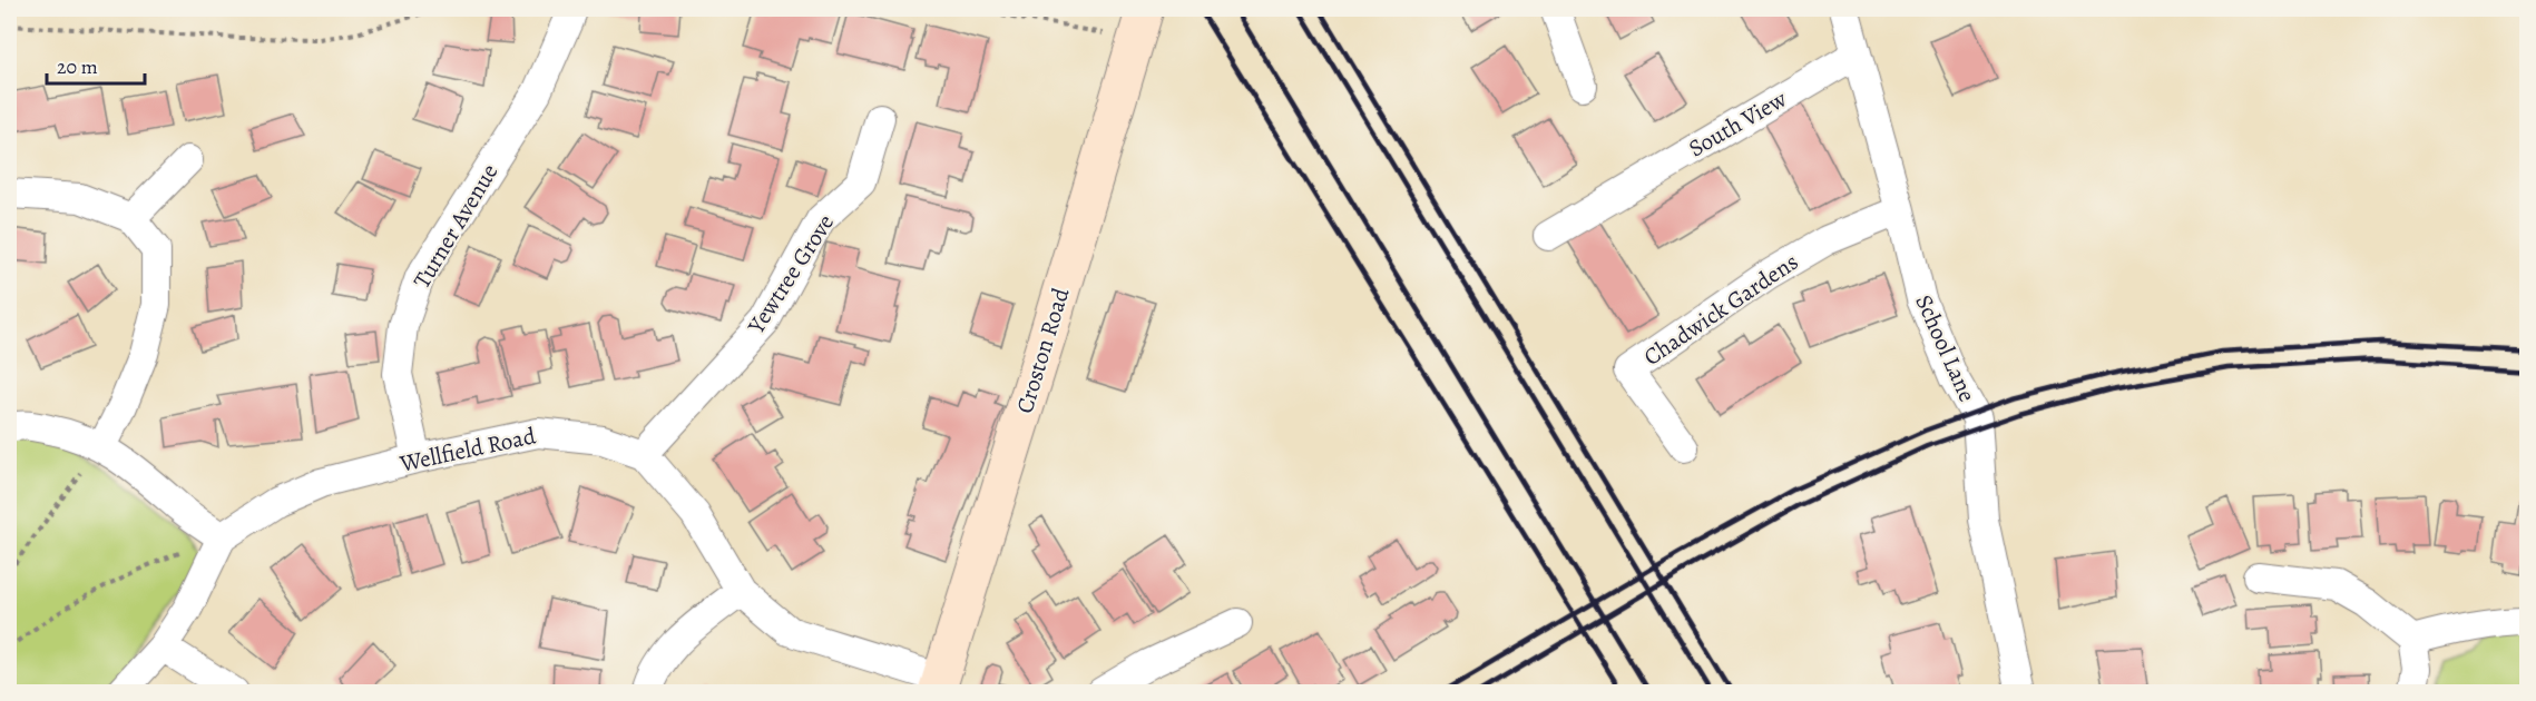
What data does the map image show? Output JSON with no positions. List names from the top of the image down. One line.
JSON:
{"streets":{"street":["South View","Turner Avenue","Yewtree Grove","Chadwick Gardens","School Lane","Croston Road","Wellfield Road"]},"crossings":[["South View","School Lane"],["Turner Avenue","Wellfield Road"],["Yewtree Grove","Wellfield Road"],["Chadwick Gardens","School Lane"]],"scale_bar":"20 m"}
